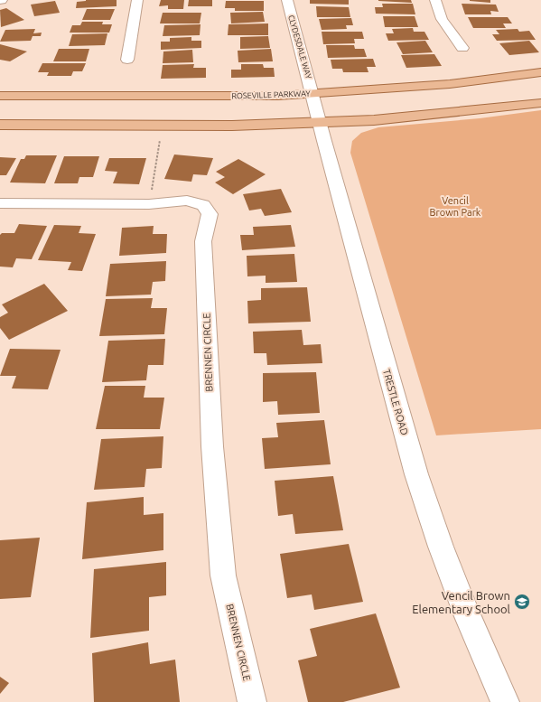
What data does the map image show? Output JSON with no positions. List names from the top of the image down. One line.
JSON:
{"streets":{"main road":["ROSEVILLE PARKWAY"],"street":["CLYDESDALE WAY","BRENNEN CIRCLE","TRESTLE ROAD"]},"crossings":[["CLYDESDALE WAY","ROSEVILLE PARKWAY"],["CLYDESDALE WAY","TRESTLE ROAD"],["ROSEVILLE PARKWAY","TRESTLE ROAD"]],"parks":["Vencil Brown Park"],"places":{"school or university":["Vencil Brown Elementary School"]}}
